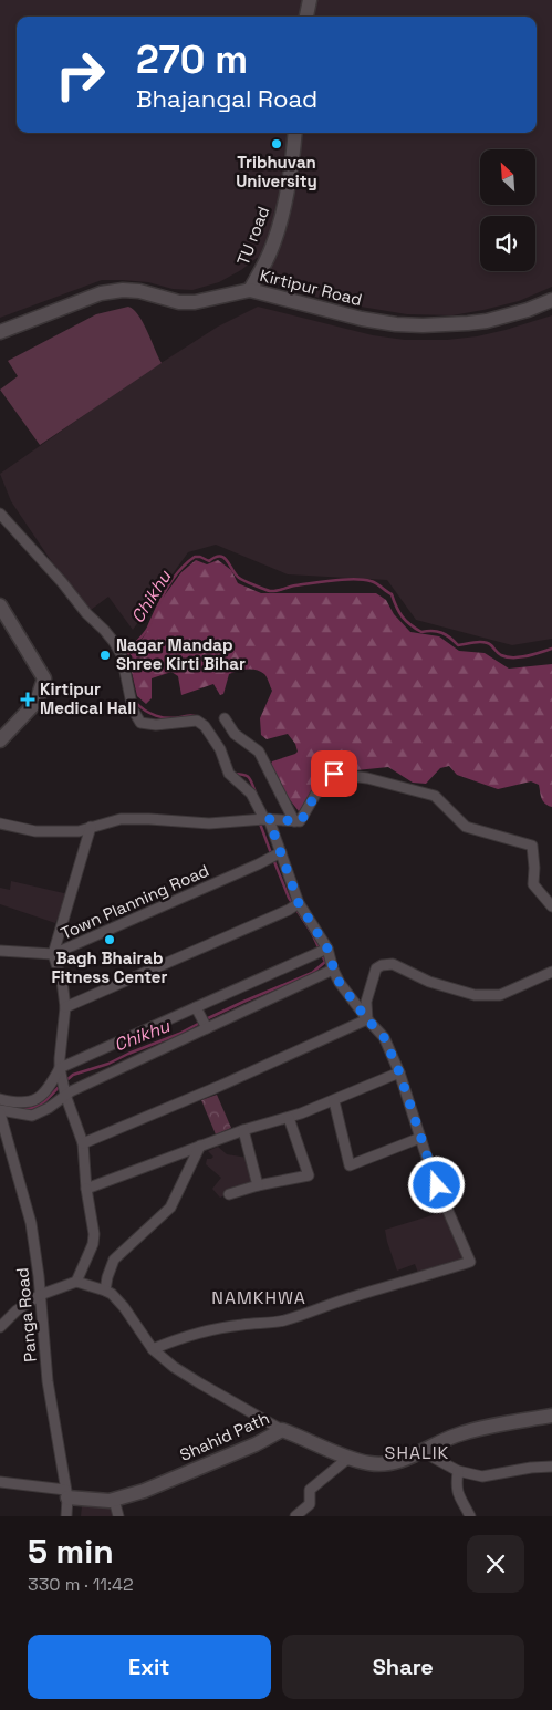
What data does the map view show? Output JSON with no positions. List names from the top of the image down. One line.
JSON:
{"streets":{"street":["TU road","Kirtipur Road","Town Planning Road","Panga Road","Shahid Path"]},"crossings":[["TU road","Kirtipur Road"],["Panga Road","Shahid Path"]],"districts":["NAMKHWA","SHALIK"],"water":["Chikhu"],"places":{"other":["Tribhuvan University","Nagar Mandap Shree Kirti Bihar","Bagh Bhairab Fitness Center"],"health":["Kirtipur Medical Hall"]},"north":"top left","page":{"turn":["270 m","Bhajangal Road"],"heading":["5 min","330 m · 11:42"],"buttons":["Exit","Share"]}}
